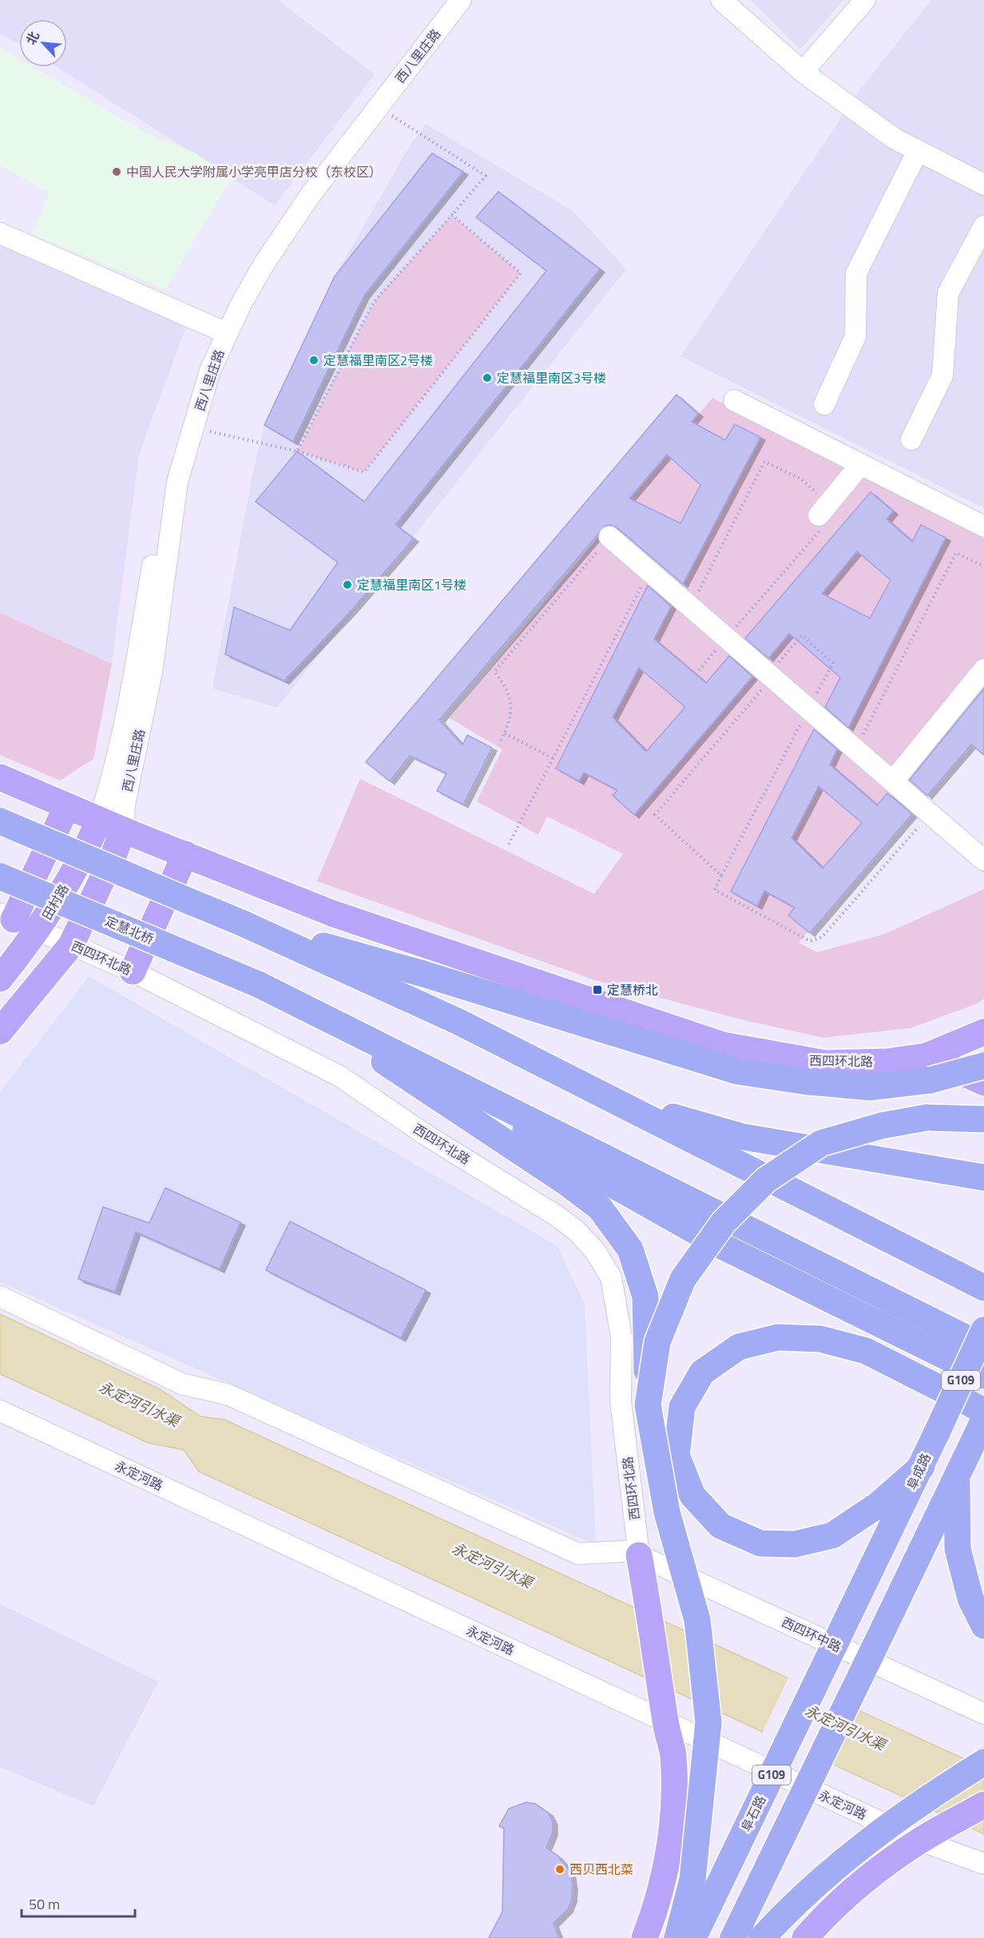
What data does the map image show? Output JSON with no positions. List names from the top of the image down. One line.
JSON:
{"streets":{"highway":["定慧北桥","G109","阜成路","阜石路"],"main road":["田村路","西四环北路"],"street":["西八里庄路","永定河路","西四环中路"]},"crossings":[["西八里庄路","田村路"],["西八里庄路","西四环北路"],["田村路","西四环北路"],["西四环北路","永定河路"],["西四环北路","西四环中路"],["阜成路","阜石路"]],"water":["永定河引水渠"],"places":{"other":["中国人民大学附属小学亮甲店分校（东校区）","定慧福里南区2号楼","定慧福里南区3号楼","定慧福里南区1号楼","西贝西北菜"],"transit":["定慧桥北"]},"scale_bar":"50 m","north":"top left"}
